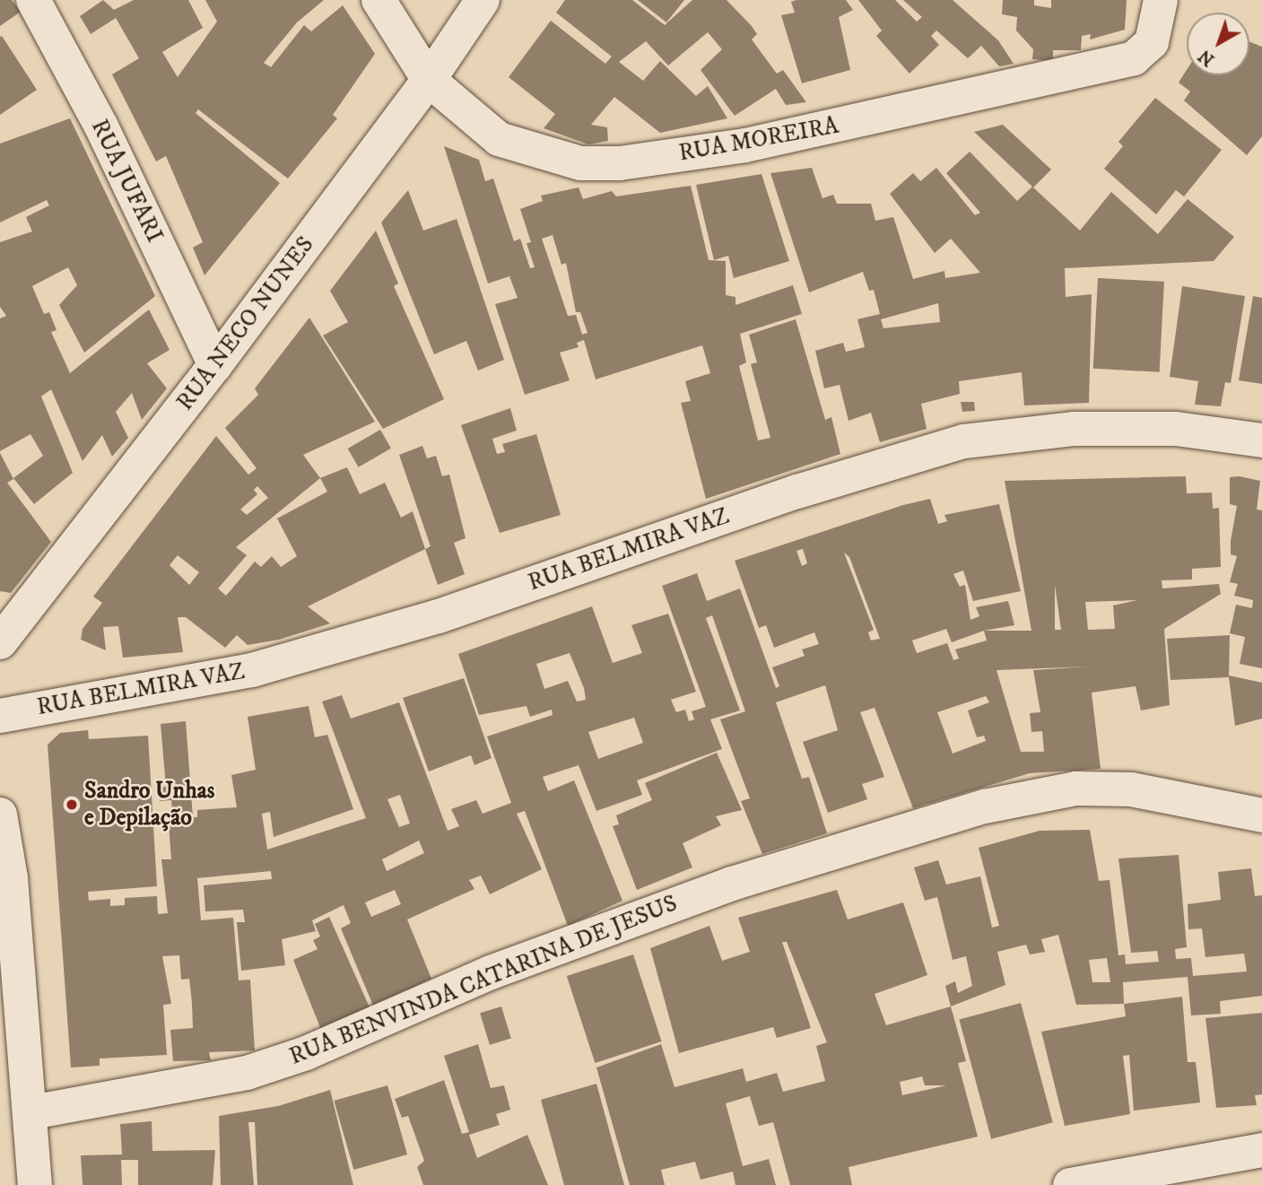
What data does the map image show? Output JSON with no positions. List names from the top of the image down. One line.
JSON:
{"streets":{"street":["RUA MOREIRA","RUA JUFARI","RUA NECO NUNES","RUA BELMIRA VAZ","RUA BENVINDA CATARINA DE JESUS"]},"crossings":[["RUA MOREIRA","RUA NECO NUNES"],["RUA JUFARI","RUA NECO NUNES"]],"places":["Sandro Unhas e Depilação"],"north":"bottom left"}
